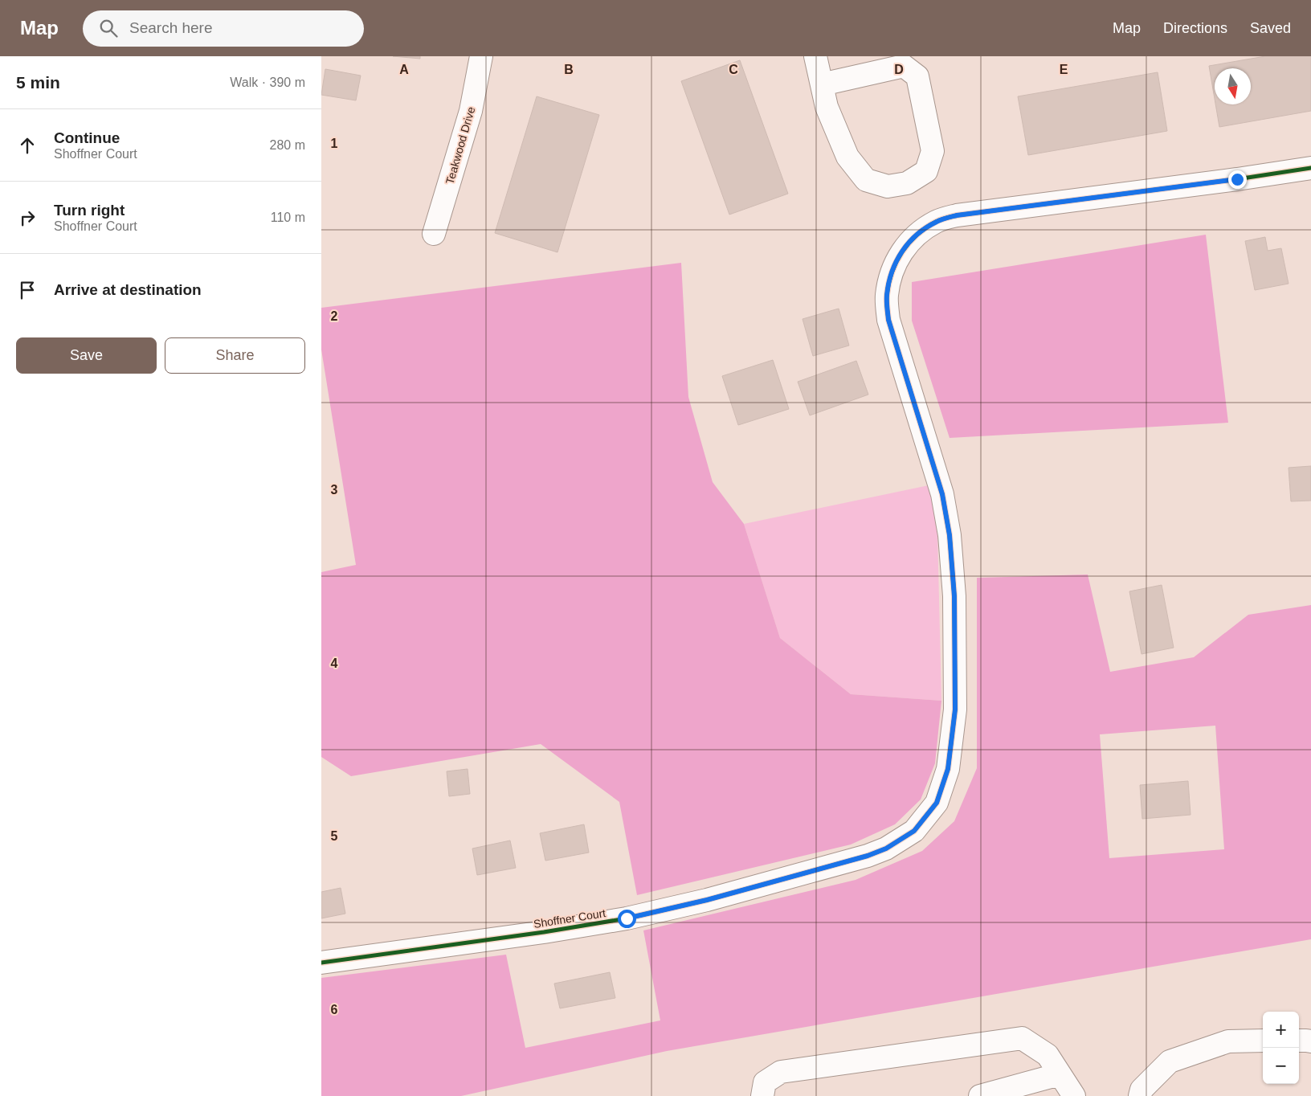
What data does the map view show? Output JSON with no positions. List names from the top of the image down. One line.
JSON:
{"streets":{"street":["Teakwood Drive","Shoffner Court"]},"north":"bottom","page":{"header":"Map","search":"Search here","nav":["Map","Directions","Saved"],"heading":["5 min","Walk · 390 m"],"list":[["Continue","Shoffner Court","280 m"],["Turn right","Shoffner Court","110 m"],"Arrive at destination"],"buttons":["Save","Share"],"map_buttons":["+","−"]},"grid":{"columns":["A","B","C","D","E"],"rows":["1","2","3","4","5","6"]}}
